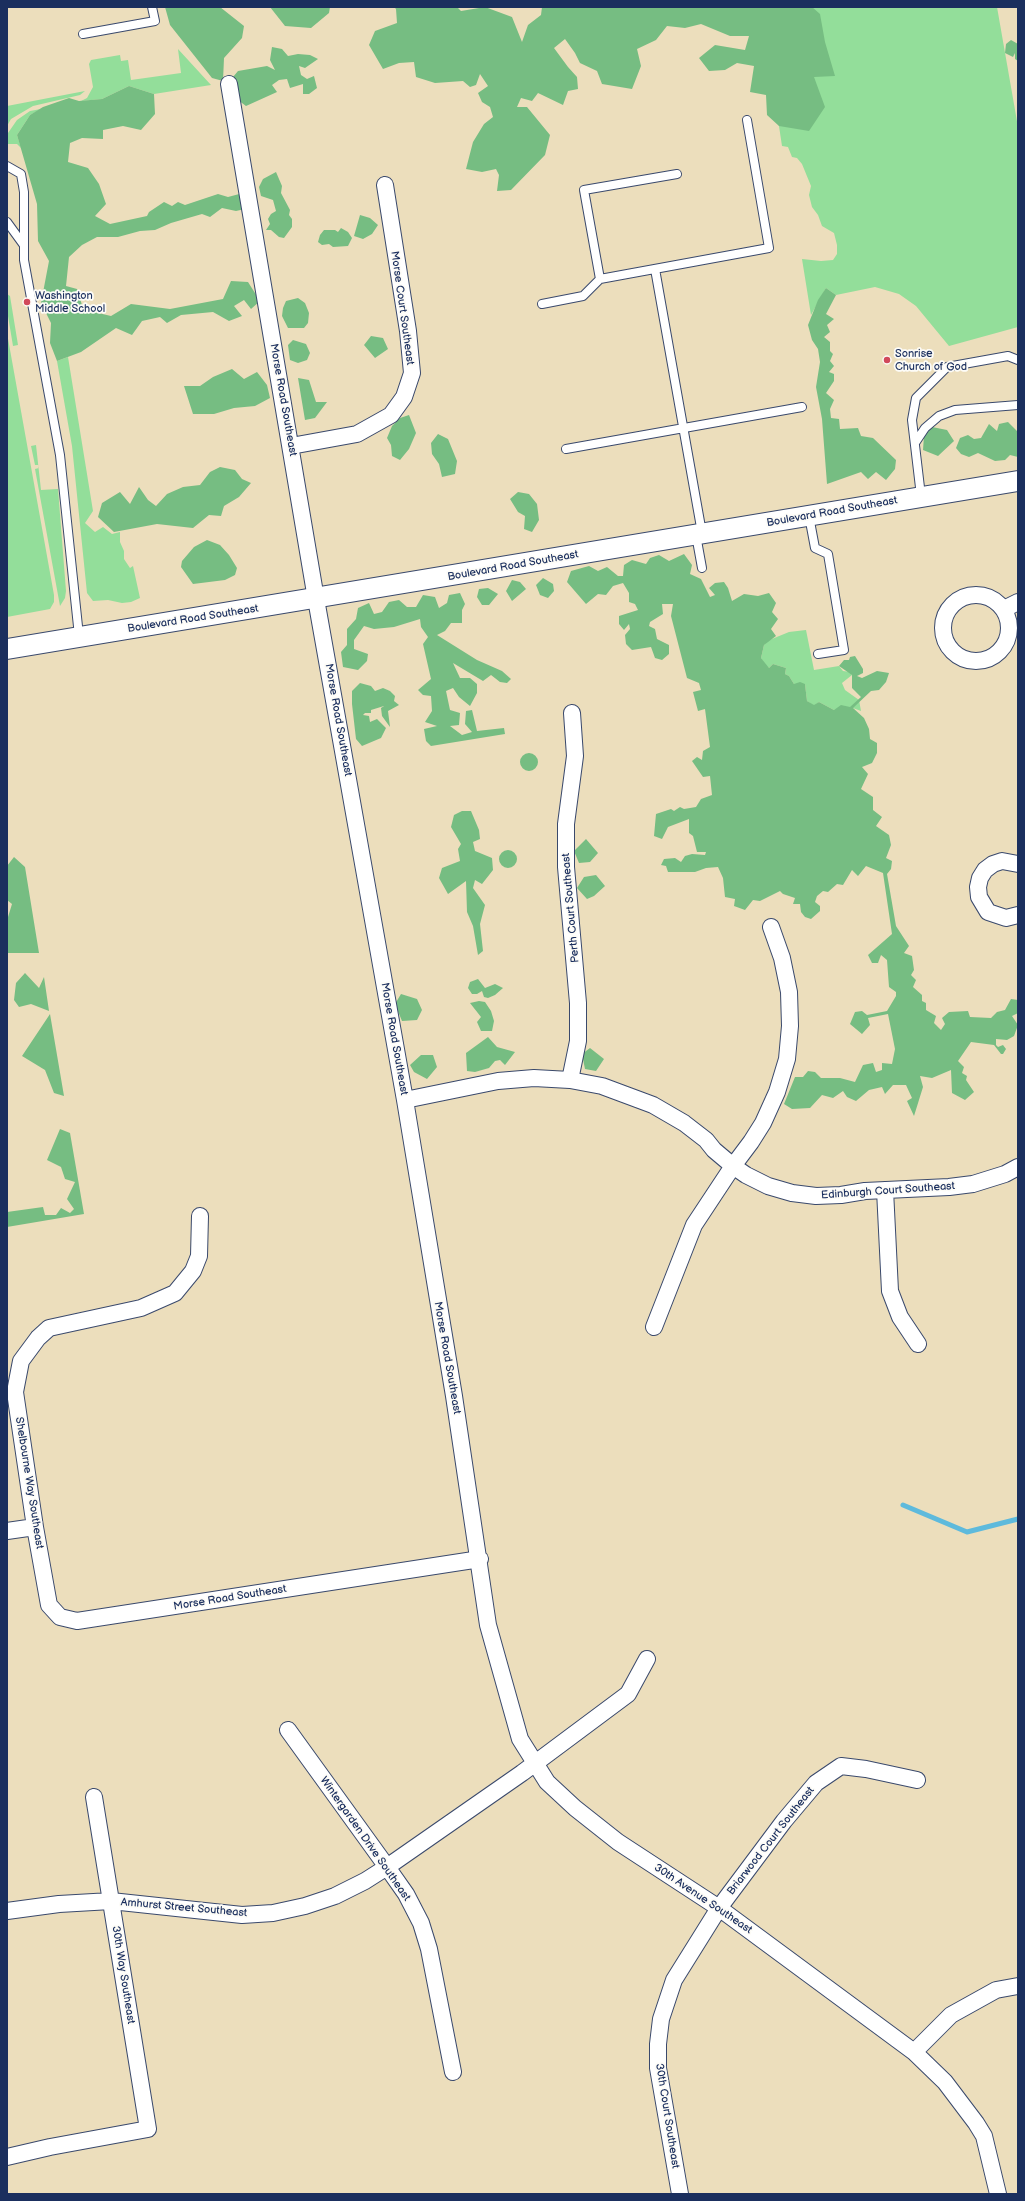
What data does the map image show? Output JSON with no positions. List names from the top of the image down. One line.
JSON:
{"streets":{"street":["Morse Court Southeast","Morse Road Southeast","Boulevard Road Southeast","Perth Court Southeast","Edinburgh Court Southeast","Shelbourne Way Southeast","Wintergarden Drive Southeast","Briarwood Court Southeast","30th Avenue Southeast","Amhurst Street Southeast","30th Way Southeast","30th Court Southeast"]},"crossings":[["Morse Court Southeast","Morse Road Southeast"],["Morse Road Southeast","Boulevard Road Southeast"],["Morse Road Southeast","Edinburgh Court Southeast"],["Morse Road Southeast","Shelbourne Way Southeast"],["Morse Road Southeast","30th Avenue Southeast"],["Perth Court Southeast","Edinburgh Court Southeast"],["Wintergarden Drive Southeast","Amhurst Street Southeast"],["Briarwood Court Southeast","30th Avenue Southeast"],["Briarwood Court Southeast","30th Court Southeast"],["30th Avenue Southeast","Amhurst Street Southeast"],["30th Avenue Southeast","30th Court Southeast"],["Amhurst Street Southeast","30th Way Southeast"]],"places":["Washington Middle School","Sonrise Church of God"]}
